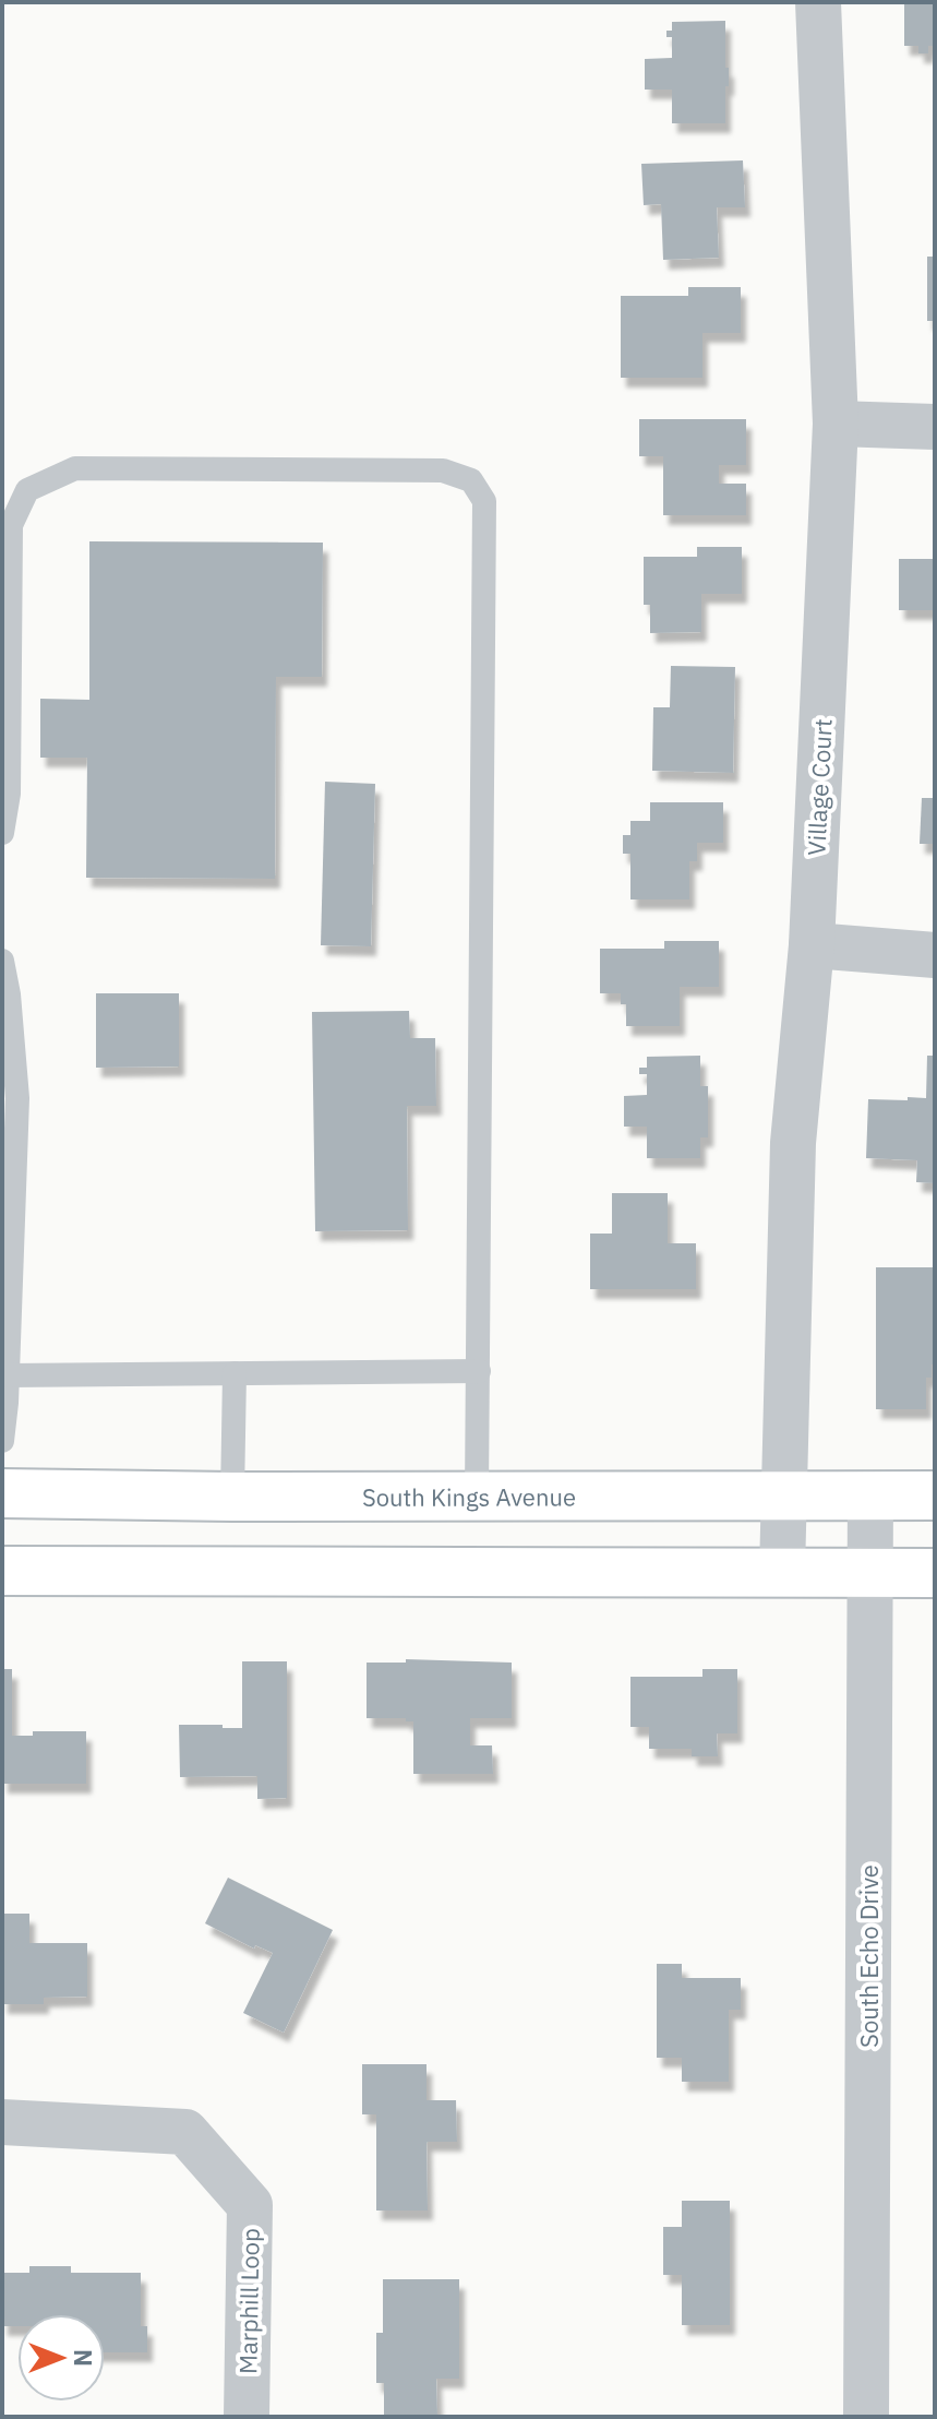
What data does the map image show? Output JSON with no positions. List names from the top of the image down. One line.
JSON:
{"streets":{"main road":["South Kings Avenue"],"street":["Village Court","South Echo Drive","Marphill Loop"]},"crossings":[["Village Court","South Kings Avenue"],["South Kings Avenue","South Echo Drive"]],"north":"right"}
